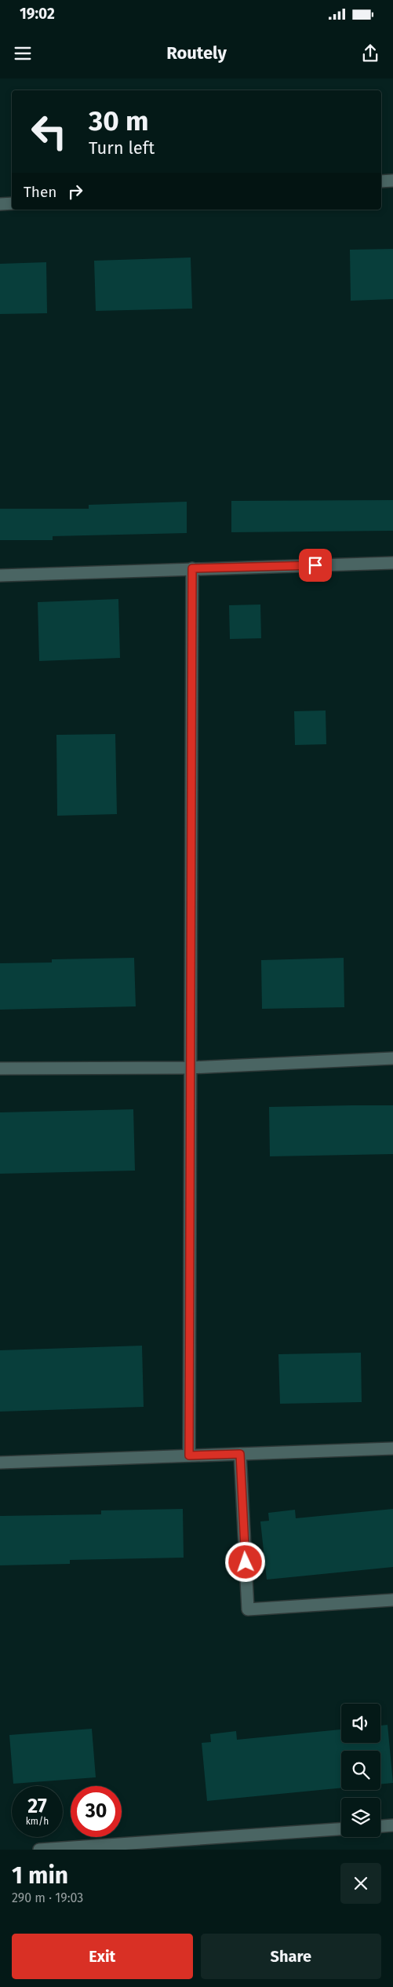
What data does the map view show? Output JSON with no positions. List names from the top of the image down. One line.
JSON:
{"page":{"status":"19:02","header":"Routely","turn":["30 m","Turn left"],"then":"Then","speed":"27 km/h","limit":"30","heading":["1 min","290 m · 19:03"],"buttons":["Exit","Share"]}}
